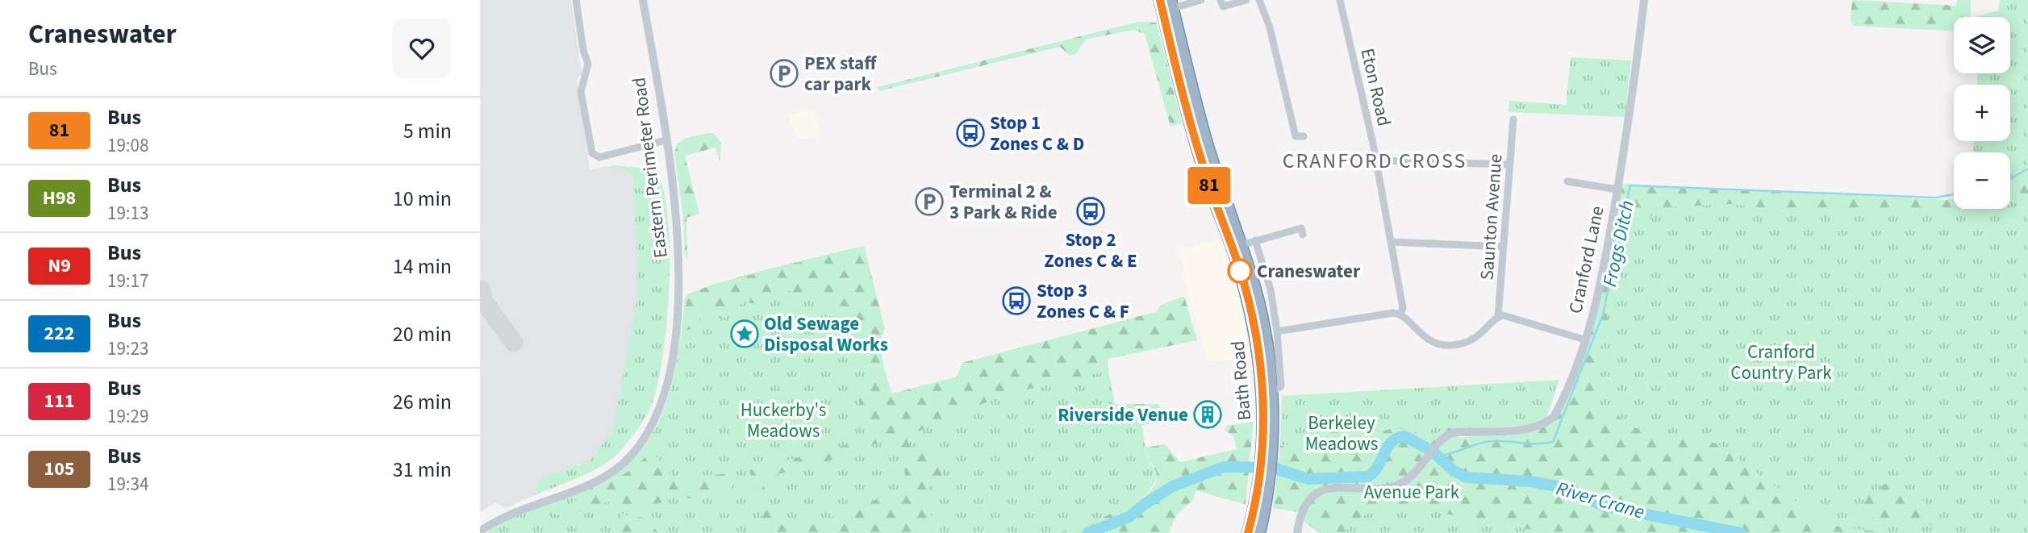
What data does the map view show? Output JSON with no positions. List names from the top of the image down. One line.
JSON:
{"streets":{"highway":["Bath Road"],"street":["Eton Road","Eastern Perimeter Road","Saunton Avenue","Cranford Lane"]},"districts":["CRANFORD CROSS"],"water":["Frogs Ditch","River Crane"],"parks":["Cranford Country Park","Huckerby's Meadows","Berkeley Meadows","Avenue Park"],"places":{"parking":["PEX staff car park","Terminal 2 & 3 Park & Ride"],"bus stop":["Stop 1 Zones C & D","Stop 2 Zones C & E","Stop 3 Zones C & F"],"other":["Craneswater"],"place":["Old Sewage Disposal Works"],"building":["Riverside Venue"]},"lines":["bus line 81"],"page":{"heading":["Craneswater","Bus"],"on_map":"81","map_buttons":["+","−"],"list":[{"mark":"81","name":"Bus","note":"19:08","value":"5 min"},{"mark":"H98","name":"Bus","note":"19:13","value":"10 min"},{"mark":"N9","name":"Bus","note":"19:17","value":"14 min"},{"mark":"222","name":"Bus","note":"19:23","value":"20 min"},{"mark":"111","name":"Bus","note":"19:29","value":"26 min"},{"mark":"105","name":"Bus","note":"19:34","value":"31 min"}]}}
